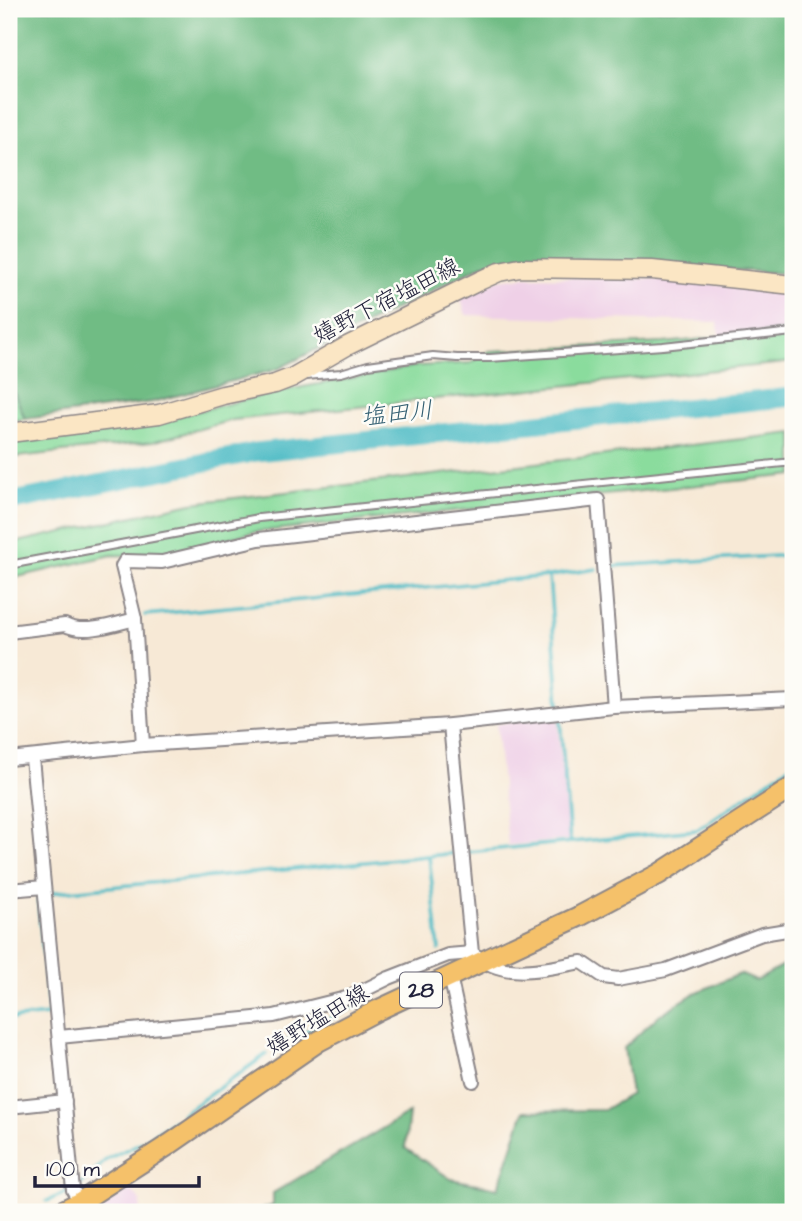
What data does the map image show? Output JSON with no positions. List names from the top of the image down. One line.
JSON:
{"streets":{"main road":["嬉野下宿塩田線","28","嬉野塩田線"]},"water":["塩田川"],"scale_bar":"100 m"}
